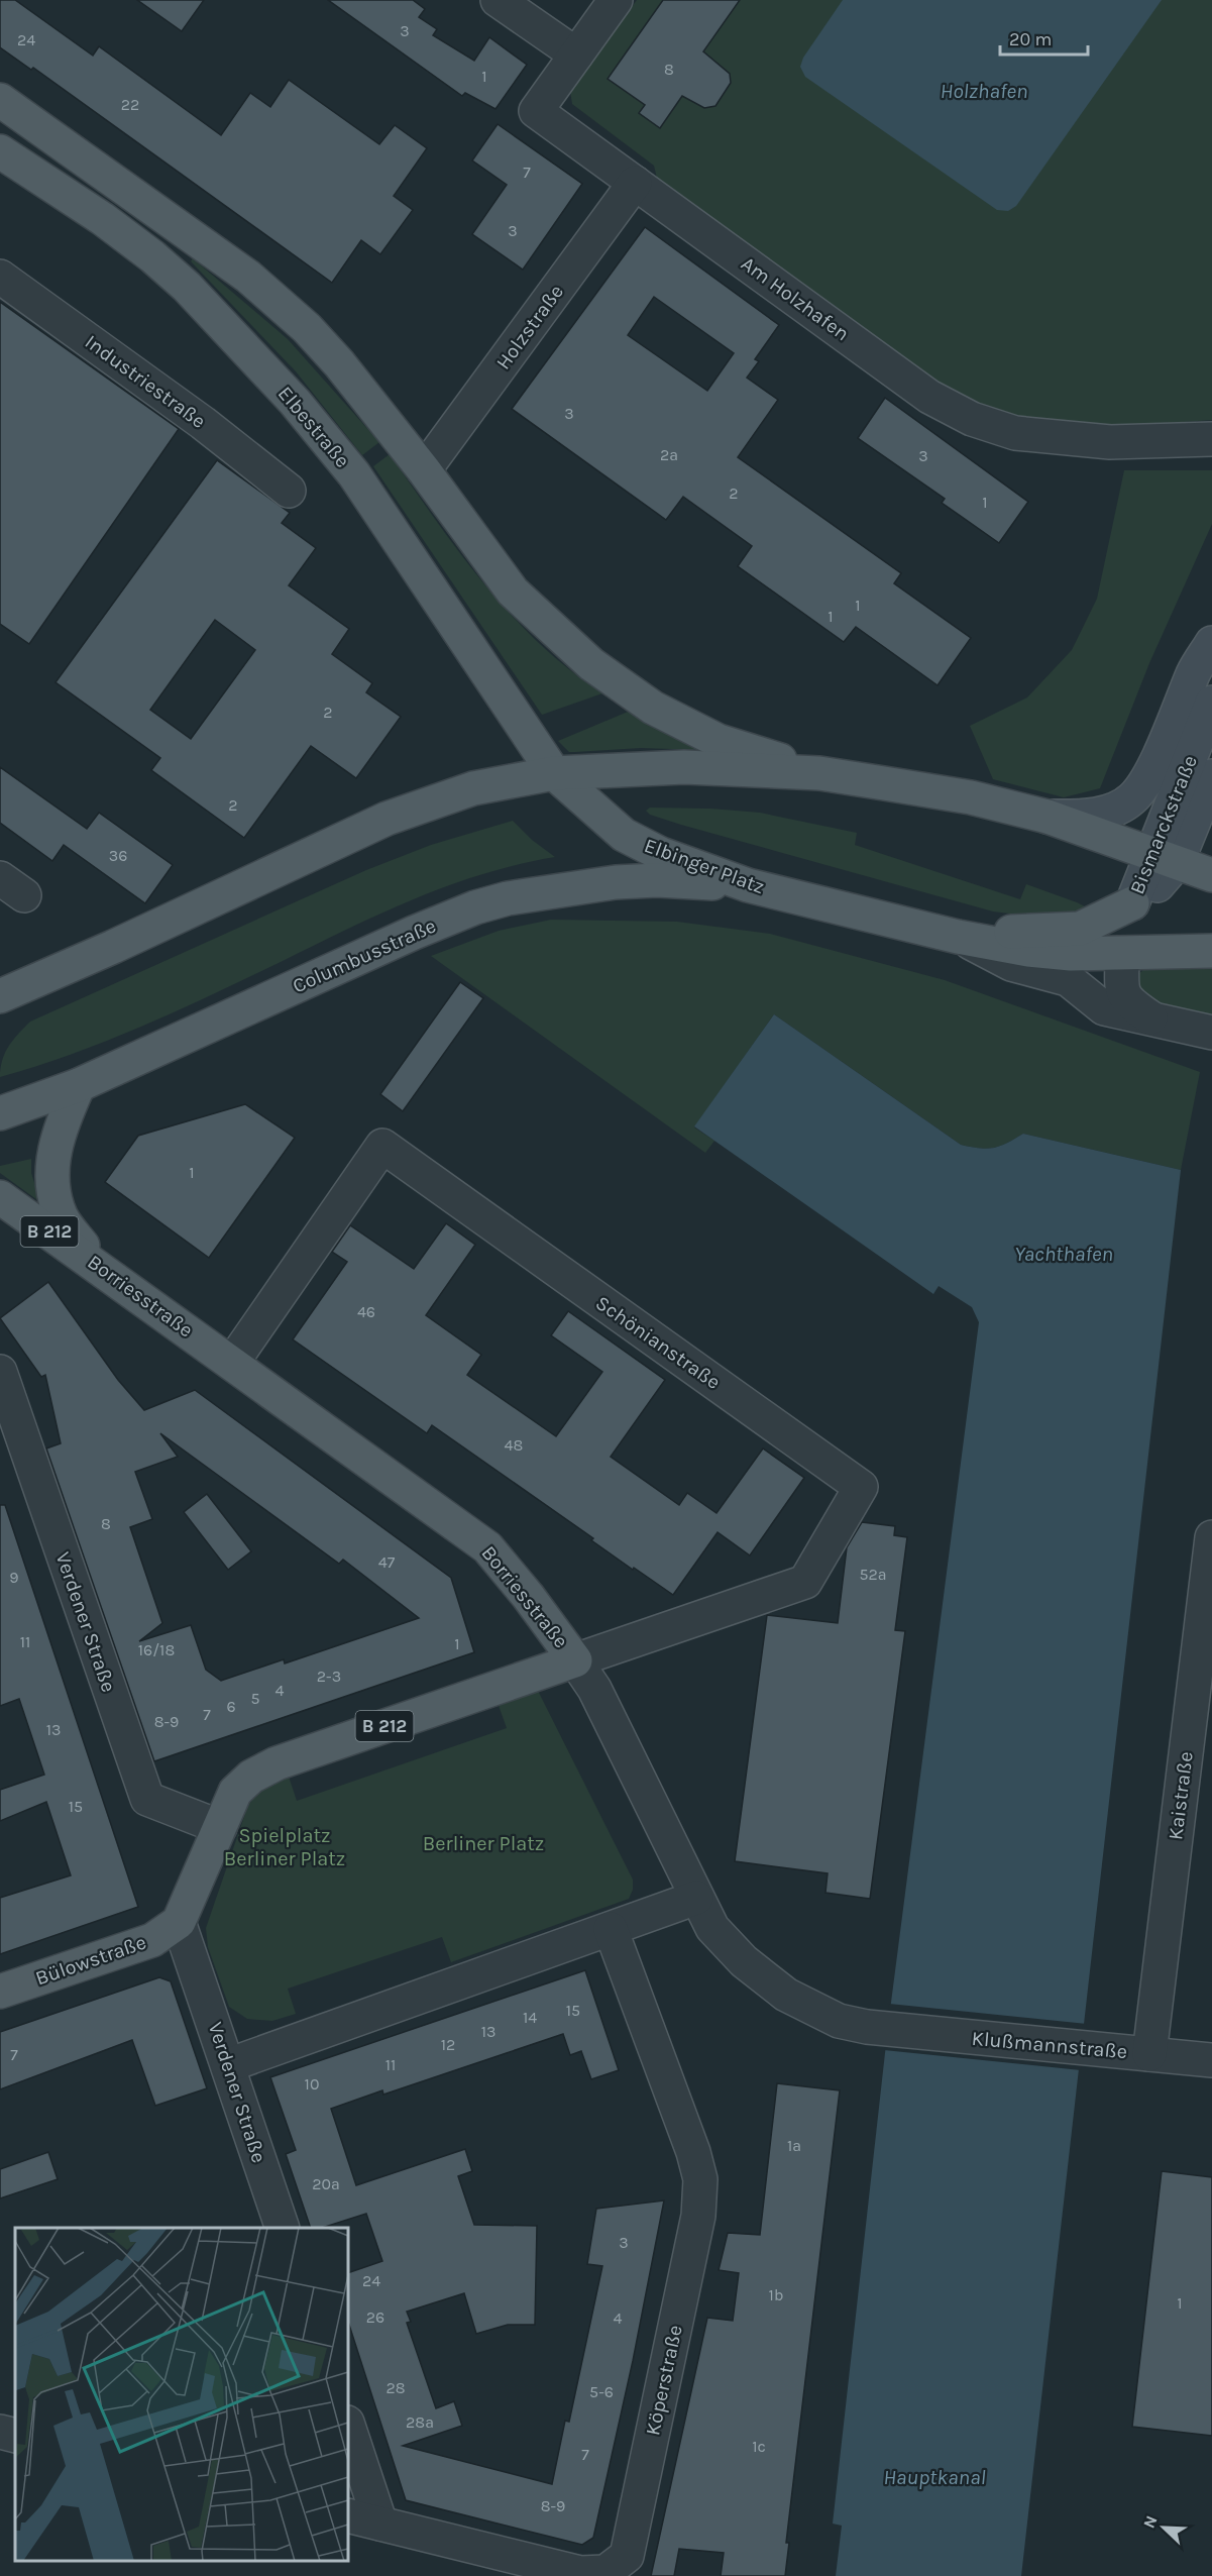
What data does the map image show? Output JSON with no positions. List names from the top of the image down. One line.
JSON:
{"streets":{"main road":["Elbestraße","Elbinger Platz","Columbusstraße","B 212","Borriesstraße","Bülowstraße"],"street":["Am Holzhafen","Holzstraße","Industriestraße","Bismarckstraße","Schönianstraße","Verdener Straße","Kaistraße","Klußmannstraße","Köperstraße"]},"crossings":[["Am Holzhafen","Holzstraße"],["Elbestraße","Elbinger Platz"],["Bismarckstraße","Elbinger Platz"],["Elbinger Platz","Columbusstraße"],["B 212","Borriesstraße"],["B 212","Schönianstraße"],["B 212","Verdener Straße"],["B 212","Bülowstraße"],["Borriesstraße","Schönianstraße"],["Borriesstraße","Klußmannstraße"],["Verdener Straße","Bülowstraße"],["Kaistraße","Klußmannstraße"]],"water":["Holzhafen","Yachthafen","Hauptkanal"],"parks":["Spielplatz Berliner Platz","Berliner Platz"],"house_numbers":["3","24","8","1","22","7","3","3","2a","3","2","1","1","1","2","2","36","1","46","48","8","47","52a","9","11","1","16/18","2-3","4","5","6","7","8-9","13","15","15","14","13","12","7","11","10","1a","20a","3","24","1b","1","26","4","28","5-6","28a","1c","7","8-9"],"scale_bar":"20 m","north":"top left"}
